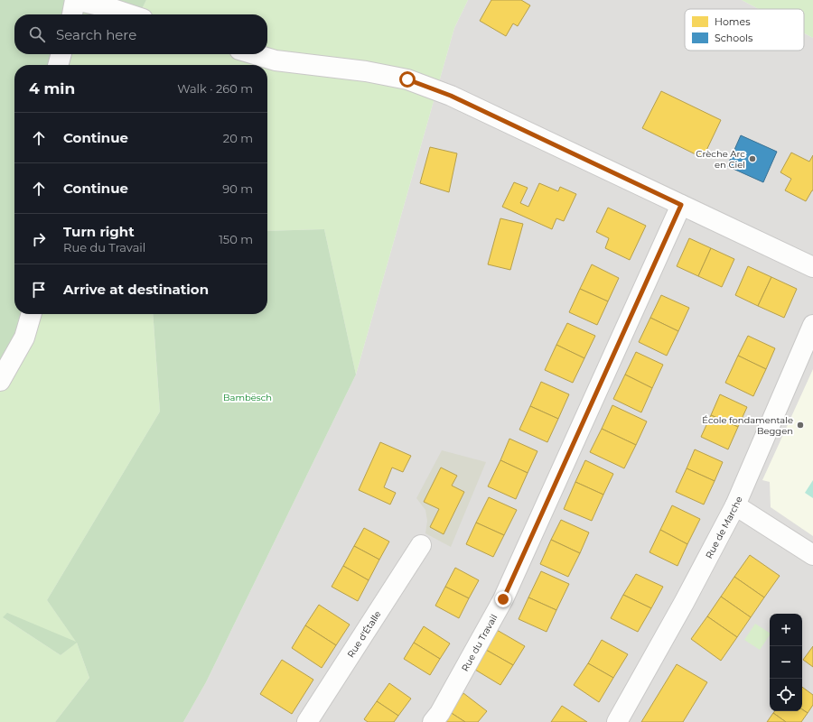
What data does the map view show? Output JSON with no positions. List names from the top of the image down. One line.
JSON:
{"streets":{"street":["Rue de Marche","Rue d'Étalle","Rue du Travail"]},"parks":["Bambësch"],"places":["Crèche Arc en Ciel","École fondamentale Beggen"],"legend":["Homes","Schools"],"page":{"search":"Search here","heading":["4 min","Walk · 260 m"],"list":[["Continue","20 m"],["Continue","90 m"],["Turn right","Rue du Travail","150 m"],"Arrive at destination"],"map_buttons":["+","−"]}}
